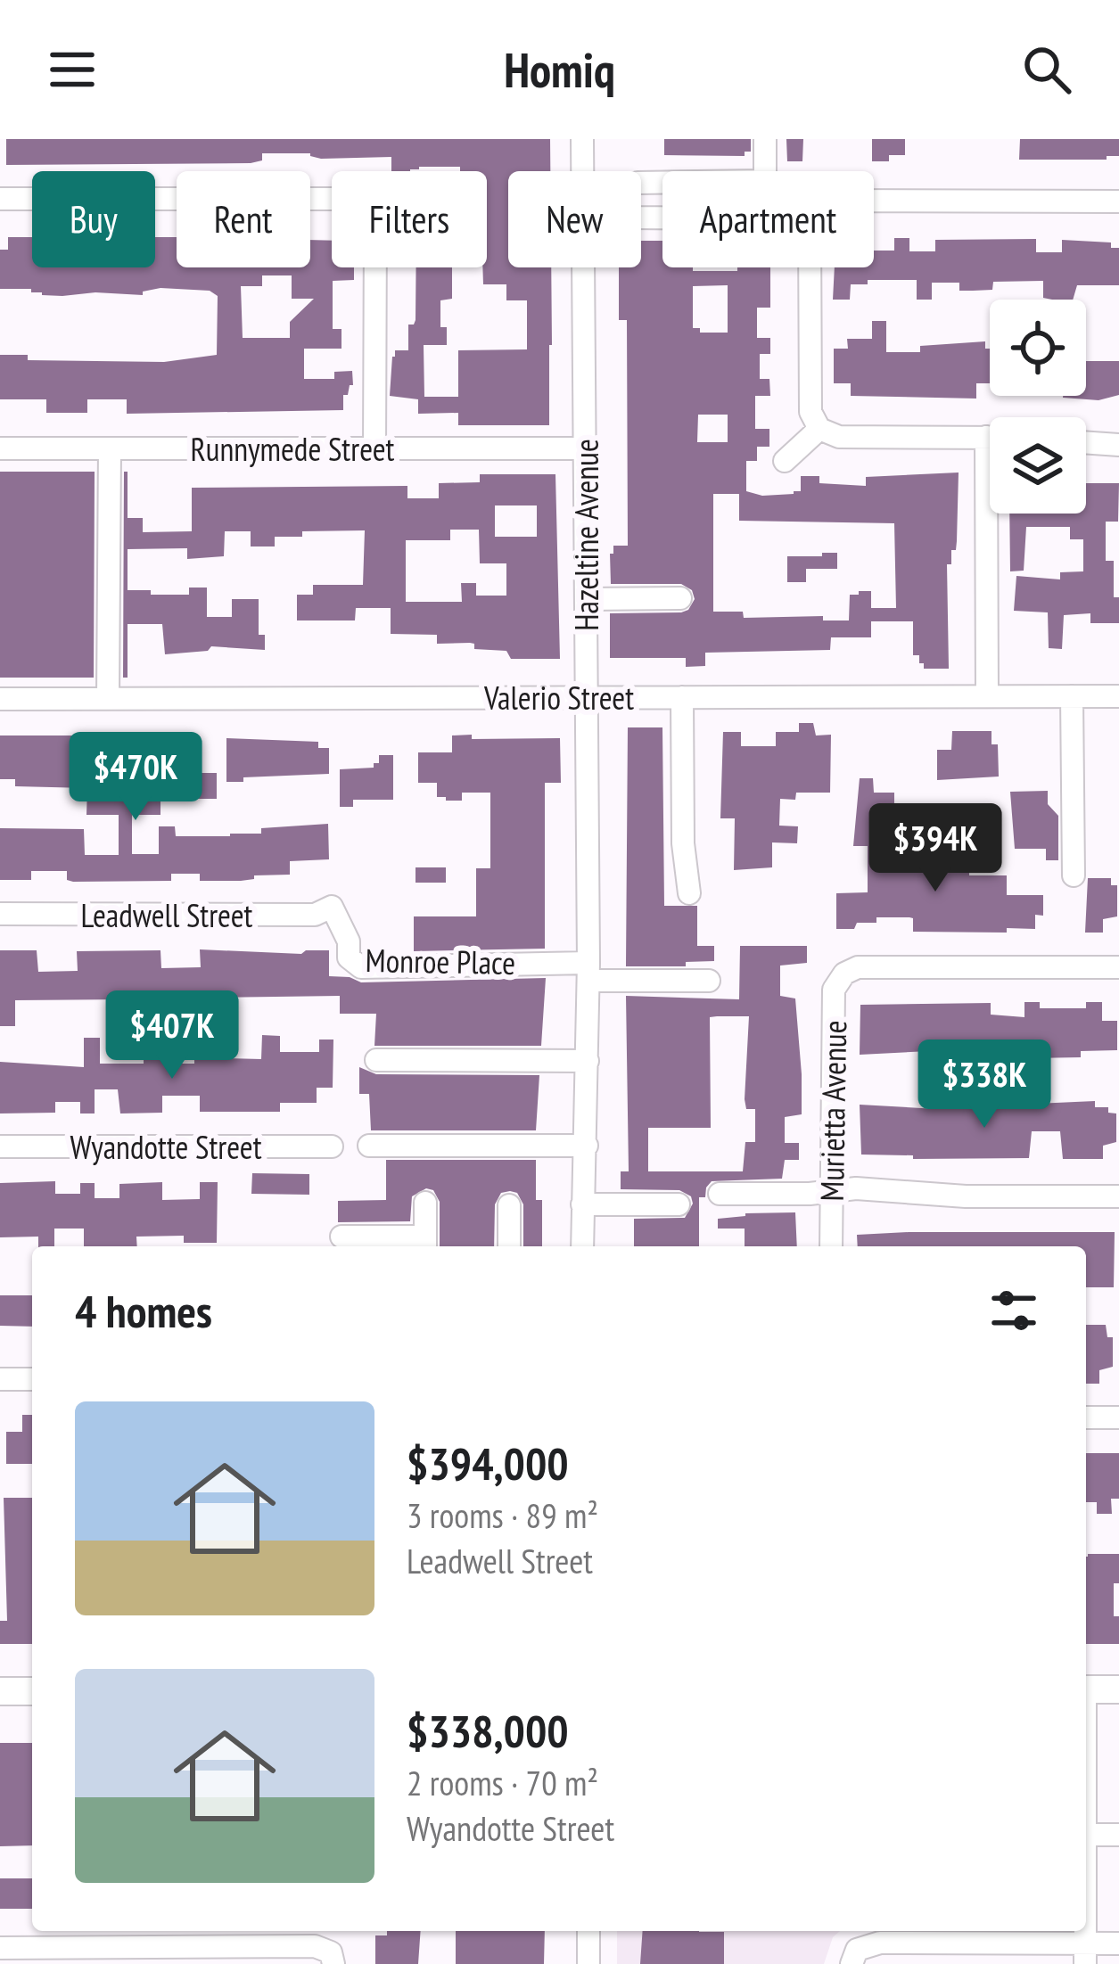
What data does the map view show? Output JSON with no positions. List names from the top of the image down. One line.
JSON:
{"streets":{"street":["Runnymede Street","Hazeltine Avenue","Valerio Street","Leadwell Street","Monroe Place","Murietta Avenue","Wyandotte Street"]},"crossings":[["Runnymede Street","Hazeltine Avenue"],["Hazeltine Avenue","Valerio Street"],["Hazeltine Avenue","Monroe Place"],["Leadwell Street","Monroe Place"]],"page":{"header":"Homiq","chip":["Buy","Rent","Filters","New","Apartment"],"price":["$470K","$394K","$407K","$338K"],"heading":"4 homes","list":[{"name":"$394,000","note":"3 rooms · 89 m² · Leadwell Street"},{"name":"$338,000","note":"2 rooms · 70 m² · Wyandotte Street"}]}}
